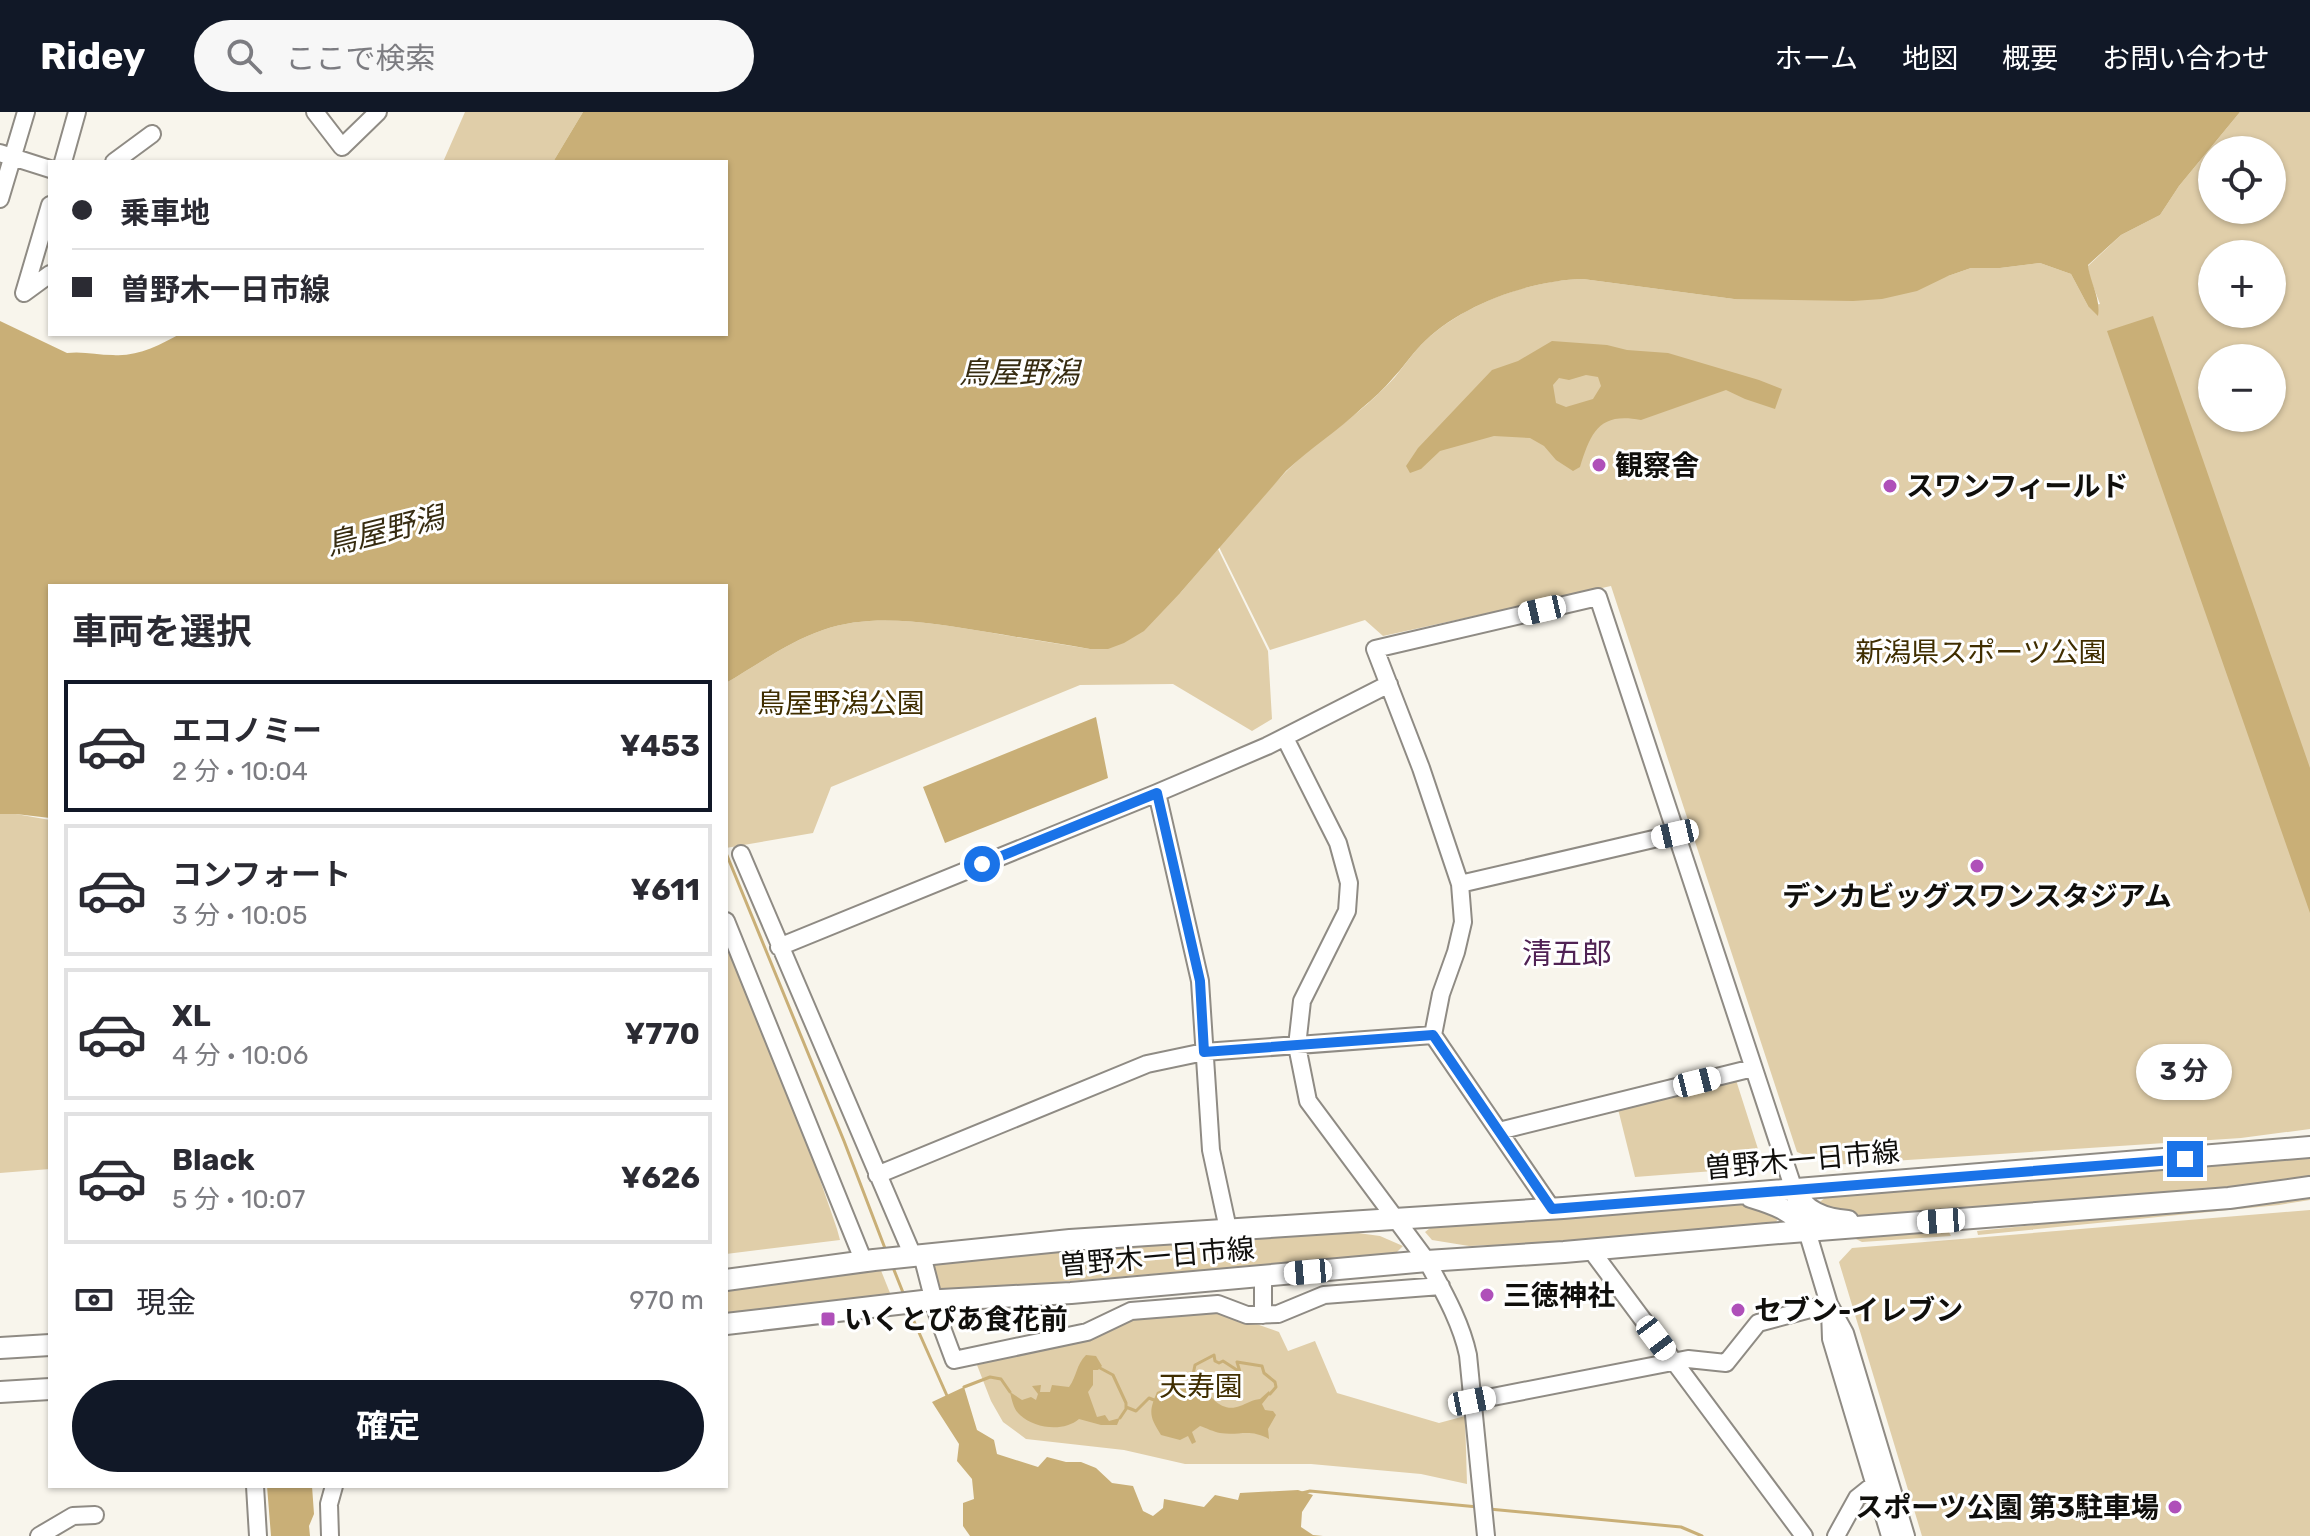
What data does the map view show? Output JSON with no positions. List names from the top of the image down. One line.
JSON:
{"streets":{"main road":["曽野木一日市線"]},"districts":["清五郎"],"water":["鳥屋野潟"],"parks":["新潟県スポーツ公園","鳥屋野潟公園","天寿園"],"places":{"other":["観察舎","スワンフィールド","デンカビッグスワンスタジアム","三徳神社","セブン-イレブン","スポーツ公園 第3駐車場"],"transit":["いくとぴあ食花前"]},"page":{"header":"Ridey","search":"ここで検索","nav":["ホーム","地図","概要","お問い合わせ"],"map_buttons":["+","−"],"banner":["乗車地","曽野木一日市線"],"heading":"車両を選択","list":[{"name":"エコノミー","note":"2 分 · 10:04","value":"¥453"},{"name":"コンフォート","note":"3 分 · 10:05","value":"¥611"},{"name":"XL","note":"4 分 · 10:06","value":"¥770"},{"name":"Black","note":"5 分 · 10:07","value":"¥626"}],"bubble":"3 分","pay":["現金","970 m"],"buttons":"確定"}}
